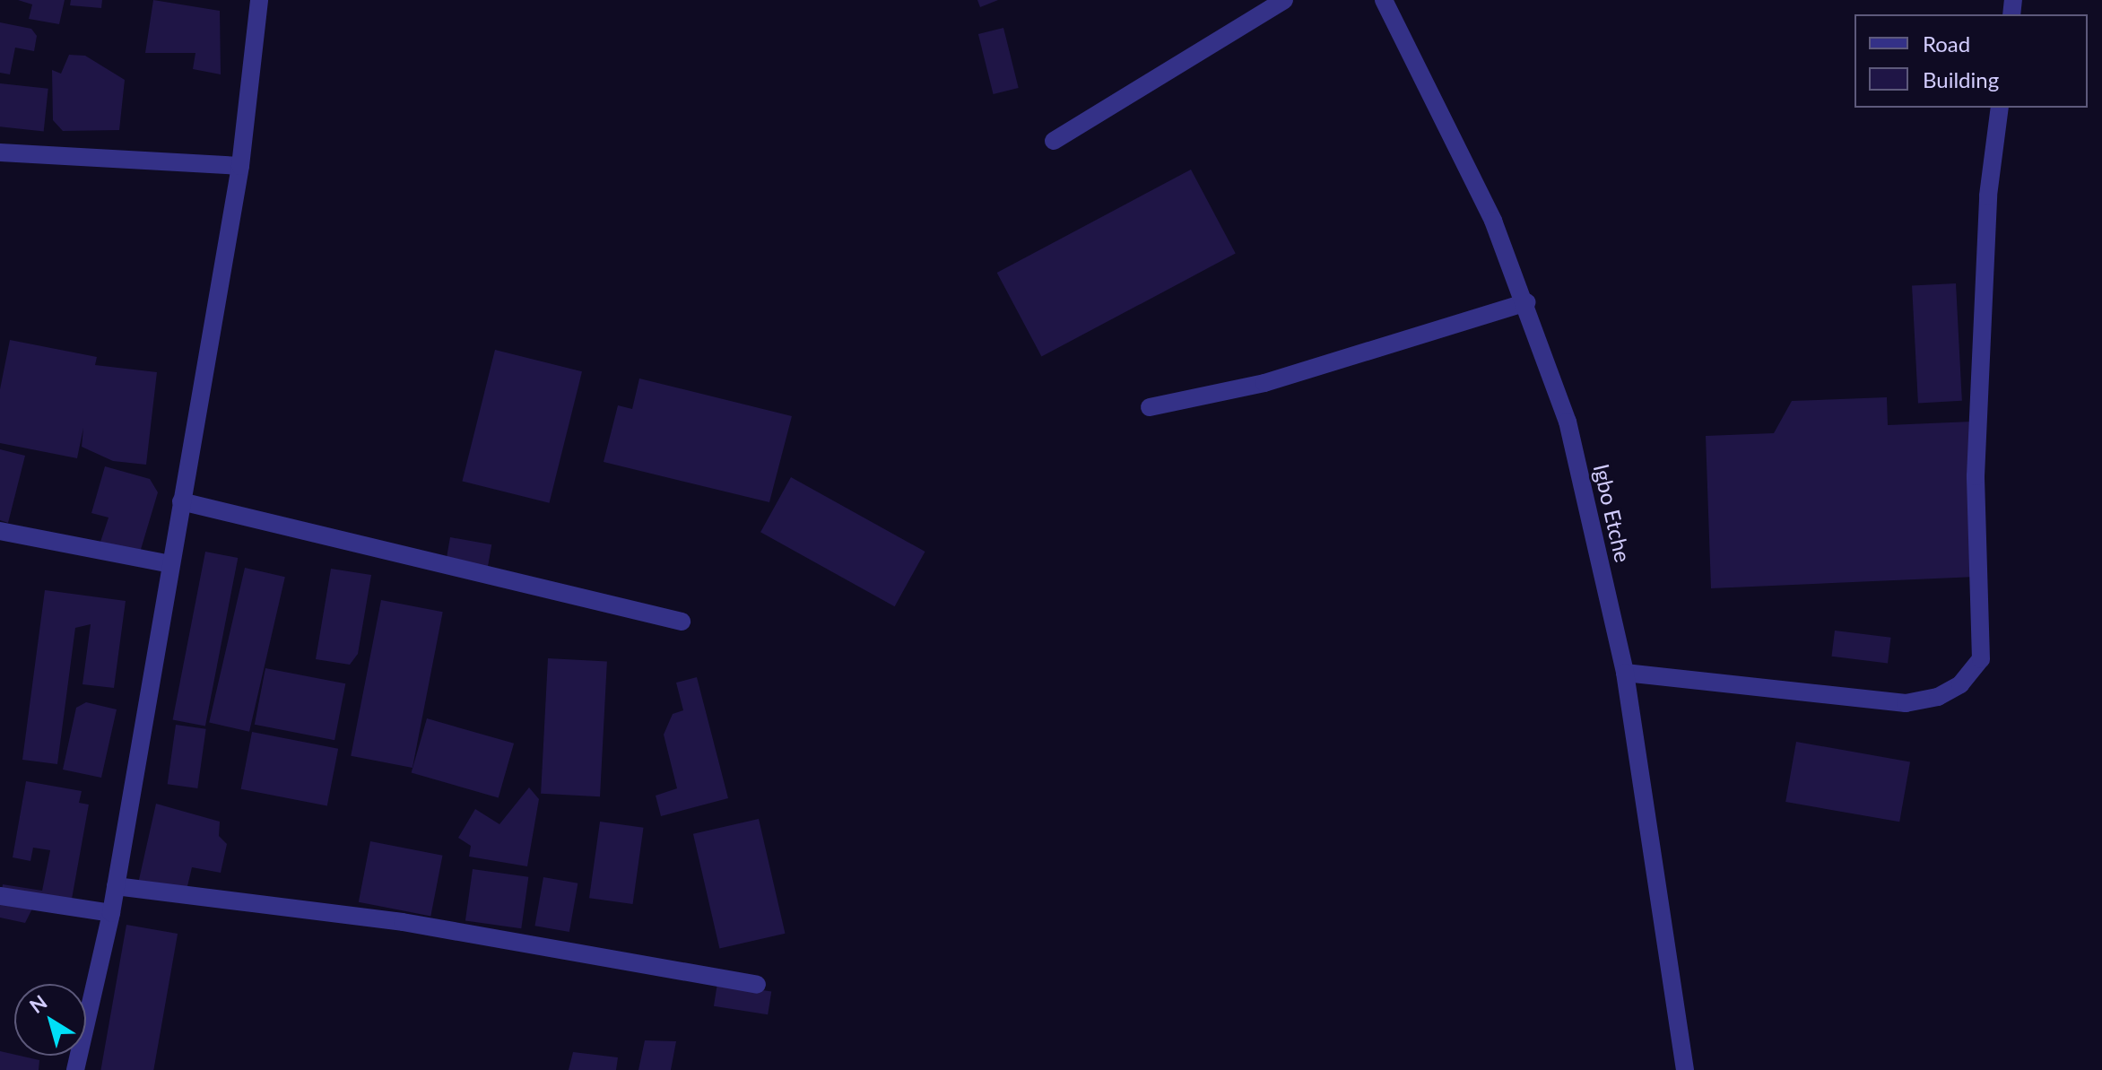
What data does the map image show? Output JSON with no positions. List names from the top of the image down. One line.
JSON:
{"streets":{"street":["Igbo Etche"]},"legend":["Road","Building"],"north":"top left"}
